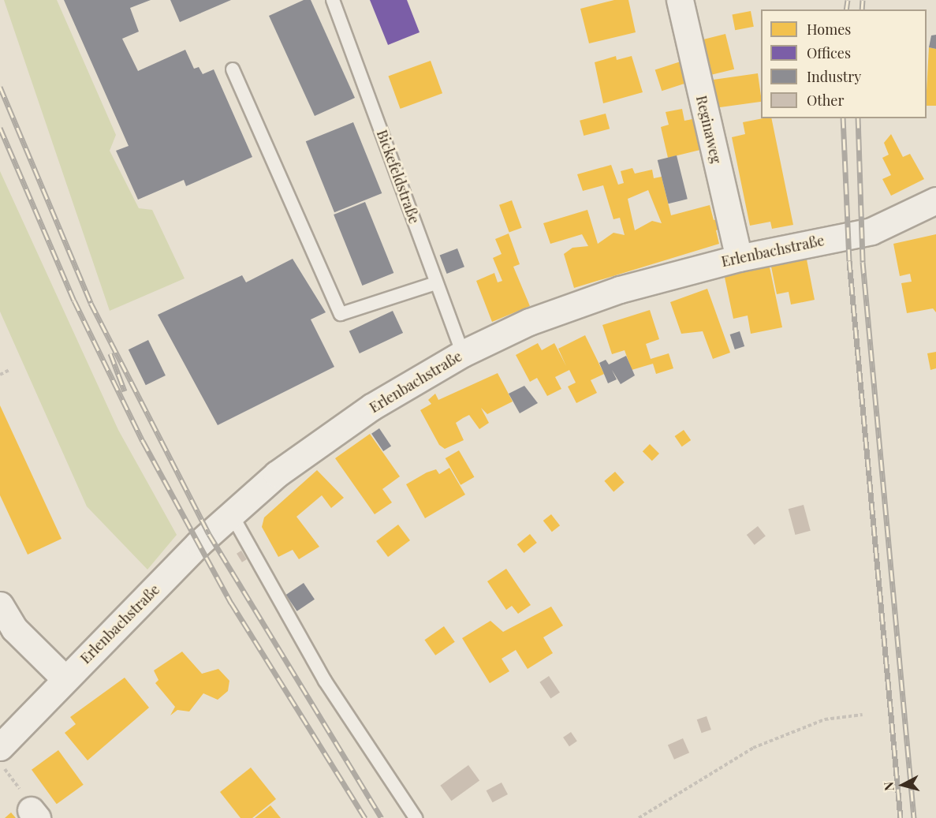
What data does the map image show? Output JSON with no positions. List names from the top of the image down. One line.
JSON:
{"streets":{"street":["Reginaweg","Erlenbachstraße"],"lane":["Bickefeldstraße"]},"crossings":[["Reginaweg","Erlenbachstraße"],["Bickefeldstraße","Erlenbachstraße"]],"legend":["Homes","Offices","Industry","Other"],"north":"left"}
